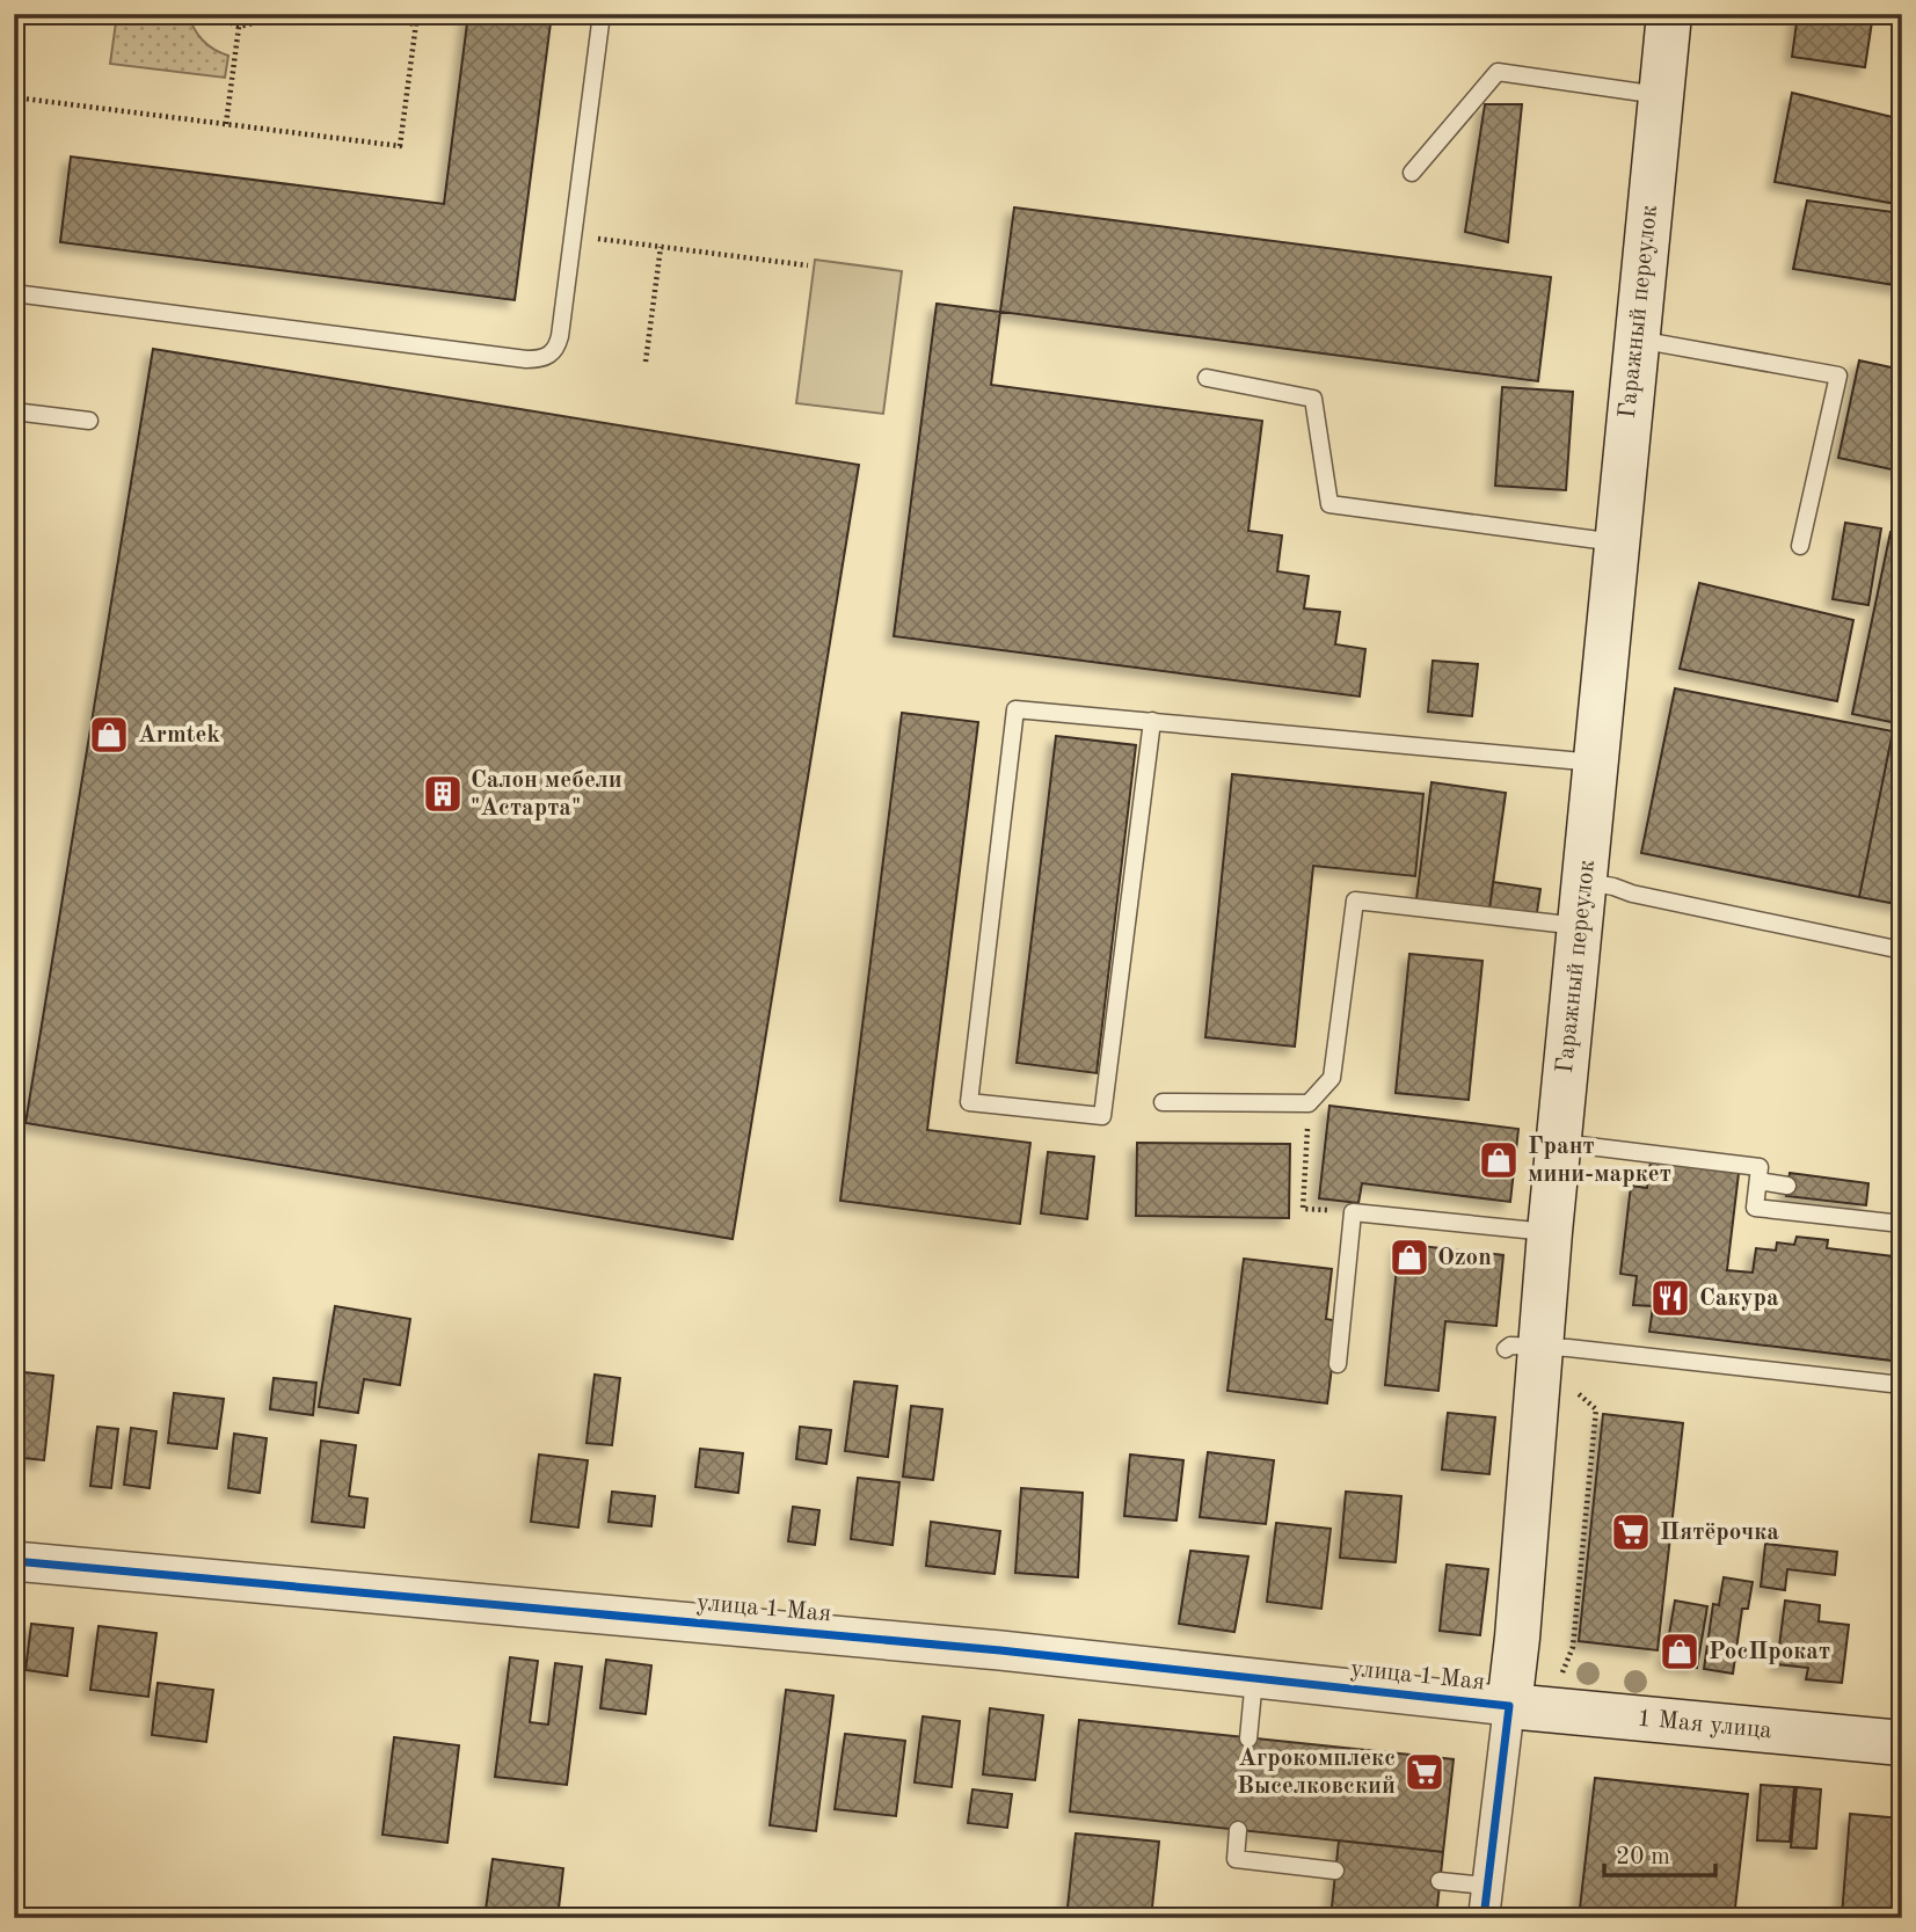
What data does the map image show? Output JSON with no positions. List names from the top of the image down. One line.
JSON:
{"streets":{"main road":["Гаражный переулок","1 Мая улица"],"street":["улица 1 Мая"]},"crossings":[["Гаражный переулок","улица 1 Мая"],["Гаражный переулок","1 Мая улица"],["улица 1 Мая","1 Мая улица"]],"places":{"shop":["Armtek","Грант мини-маркет","Ozon","РосПрокат"],"building":["Салон мебели \"Астарта\""],"restaurant":["Сакура"],"supermarket":["Пятёрочка","Агрокомплекс Выселковский"]},"scale_bar":"20 m"}
